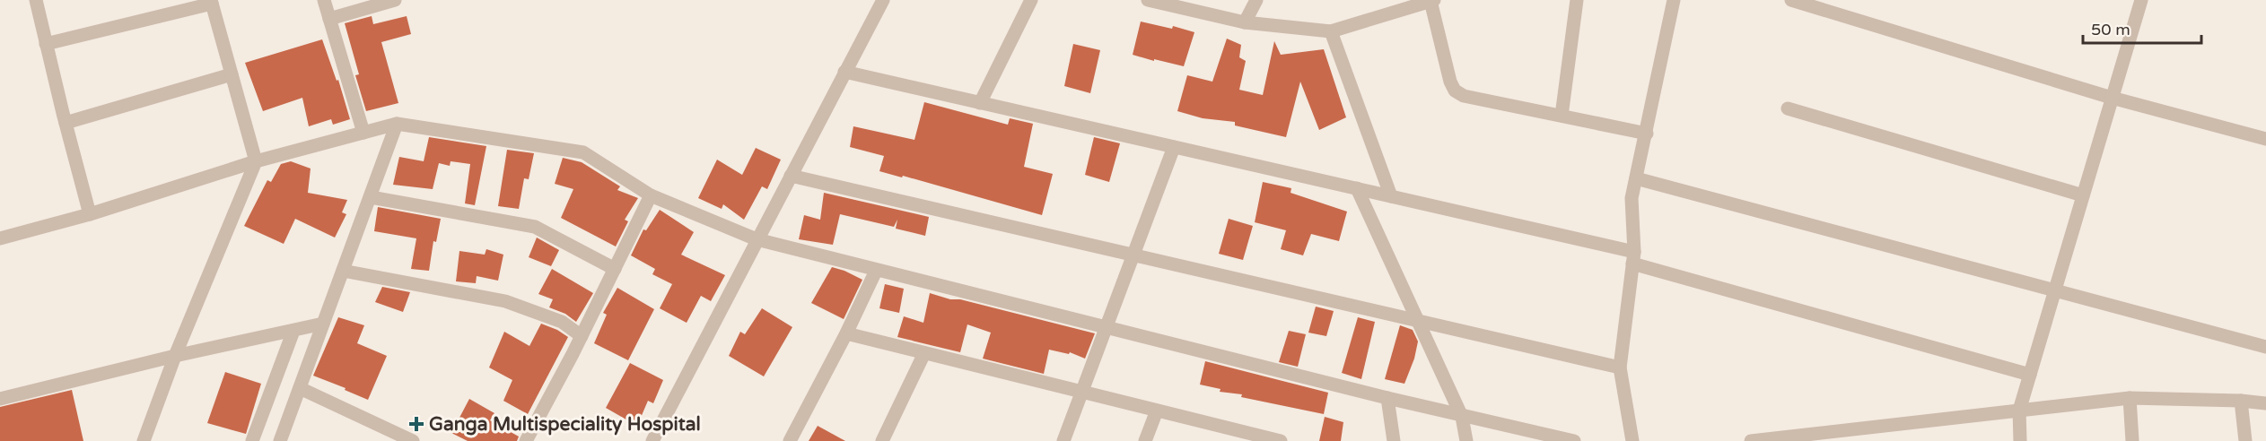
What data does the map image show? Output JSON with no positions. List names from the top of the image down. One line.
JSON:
{"places":{"health":["Ganga Multispeciality Hospital"]},"scale_bar":"50 m"}
